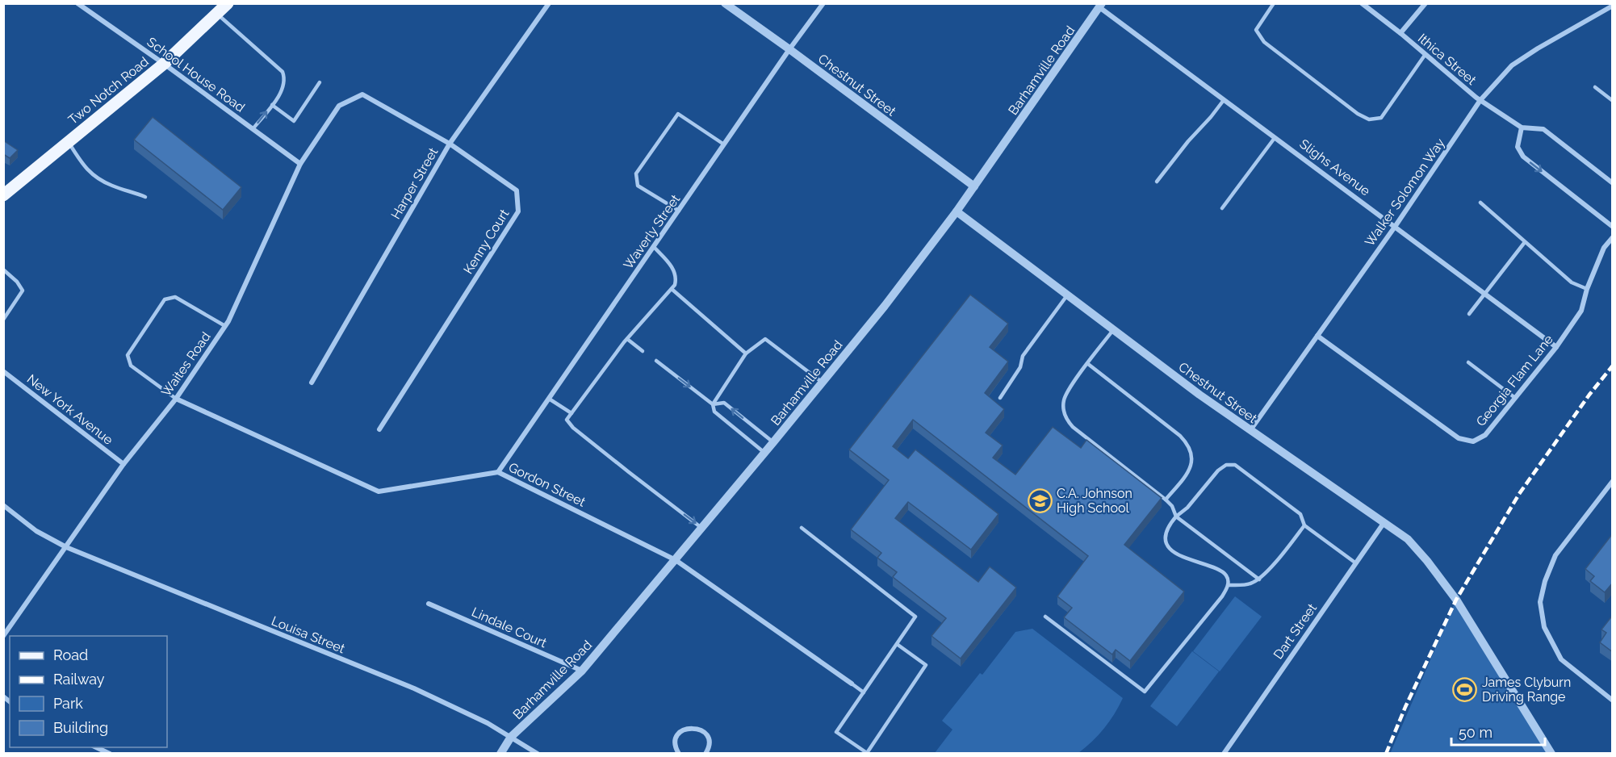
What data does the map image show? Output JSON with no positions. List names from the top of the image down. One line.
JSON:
{"streets":{"main road":["Two Notch Road"],"street":["Ithica Street","Barhamville Road","School House Road","Chestnut Street","Slighs Avenue","Harper Street","Walker Solomon Way","Waverly Street","Kenny Court","Waites Road","Georgia Flam Lane","New York Avenue","Gordon Street","Lindale Court","Dart Street","Louisa Street"]},"crossings":[["Ithica Street","Walker Solomon Way"],["Barhamville Road","Chestnut Street"],["Barhamville Road","Slighs Avenue"],["Barhamville Road","Gordon Street"],["Barhamville Road","Lindale Court"],["Barhamville Road","Louisa Street"],["School House Road","Two Notch Road"],["School House Road","Waites Road"],["Chestnut Street","Walker Solomon Way"],["Chestnut Street","Waverly Street"],["Chestnut Street","Dart Street"],["Slighs Avenue","Walker Solomon Way"],["Slighs Avenue","Georgia Flam Lane"],["Harper Street","Kenny Court"],["Walker Solomon Way","Georgia Flam Lane"],["Waverly Street","Gordon Street"],["Kenny Court","Waites Road"],["Waites Road","New York Avenue"],["Waites Road","Gordon Street"],["Waites Road","Louisa Street"]],"places":{"school or university":["C.A. Johnson High School"],"sports":["James Clyburn Driving Range"]},"legend":["Road","Railway","Park","Building"],"scale_bar":"50 m"}
